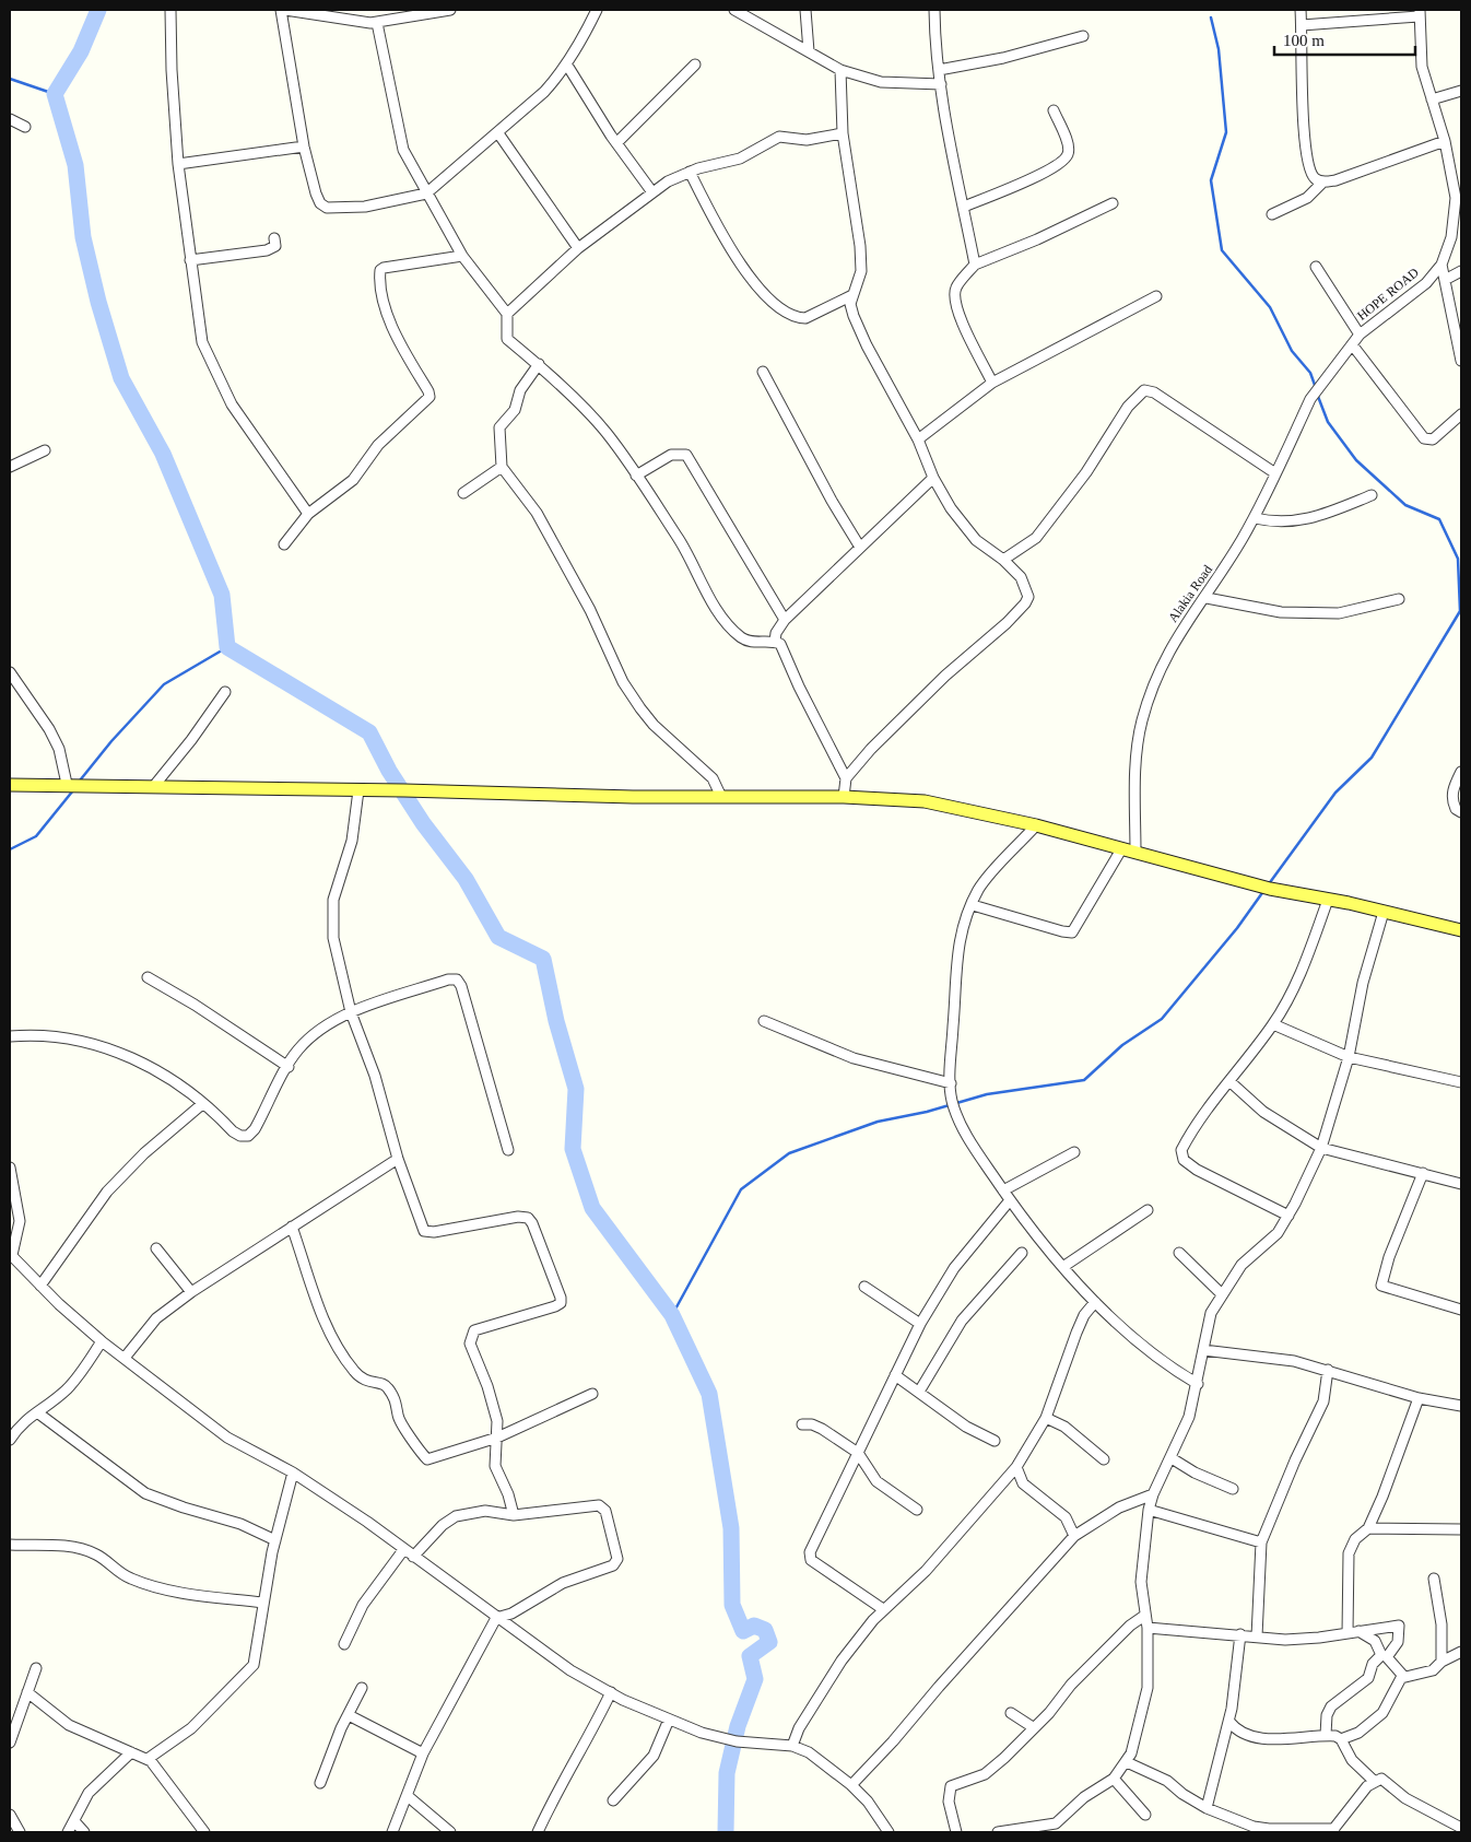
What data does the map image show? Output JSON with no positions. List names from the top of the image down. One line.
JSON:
{"streets":{"street":["HOPE ROAD","Alakia Road"]},"crossings":[["HOPE ROAD","Alakia Road"]],"scale_bar":"100 m"}
